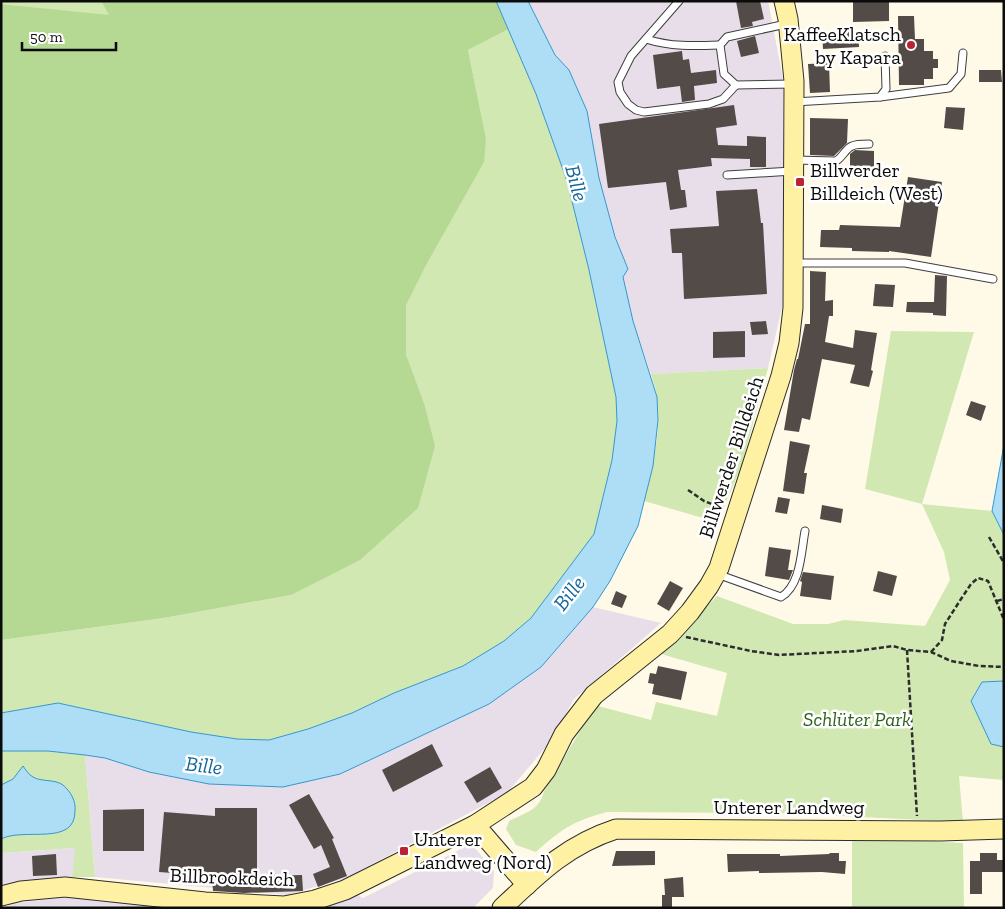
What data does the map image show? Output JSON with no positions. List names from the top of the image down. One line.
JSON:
{"streets":{"street":["Billwerder Billdeich","Unterer Landweg","Billbrookdeich"]},"crossings":[["Billwerder Billdeich","Billbrookdeich"]],"water":["Bille"],"parks":["Schlüter Park"],"places":{"other":["KaffeeKlatsch by Kapara"],"transit":["Billwerder Billdeich (West)","Unterer Landweg (Nord)"]},"scale_bar":"50 m"}
